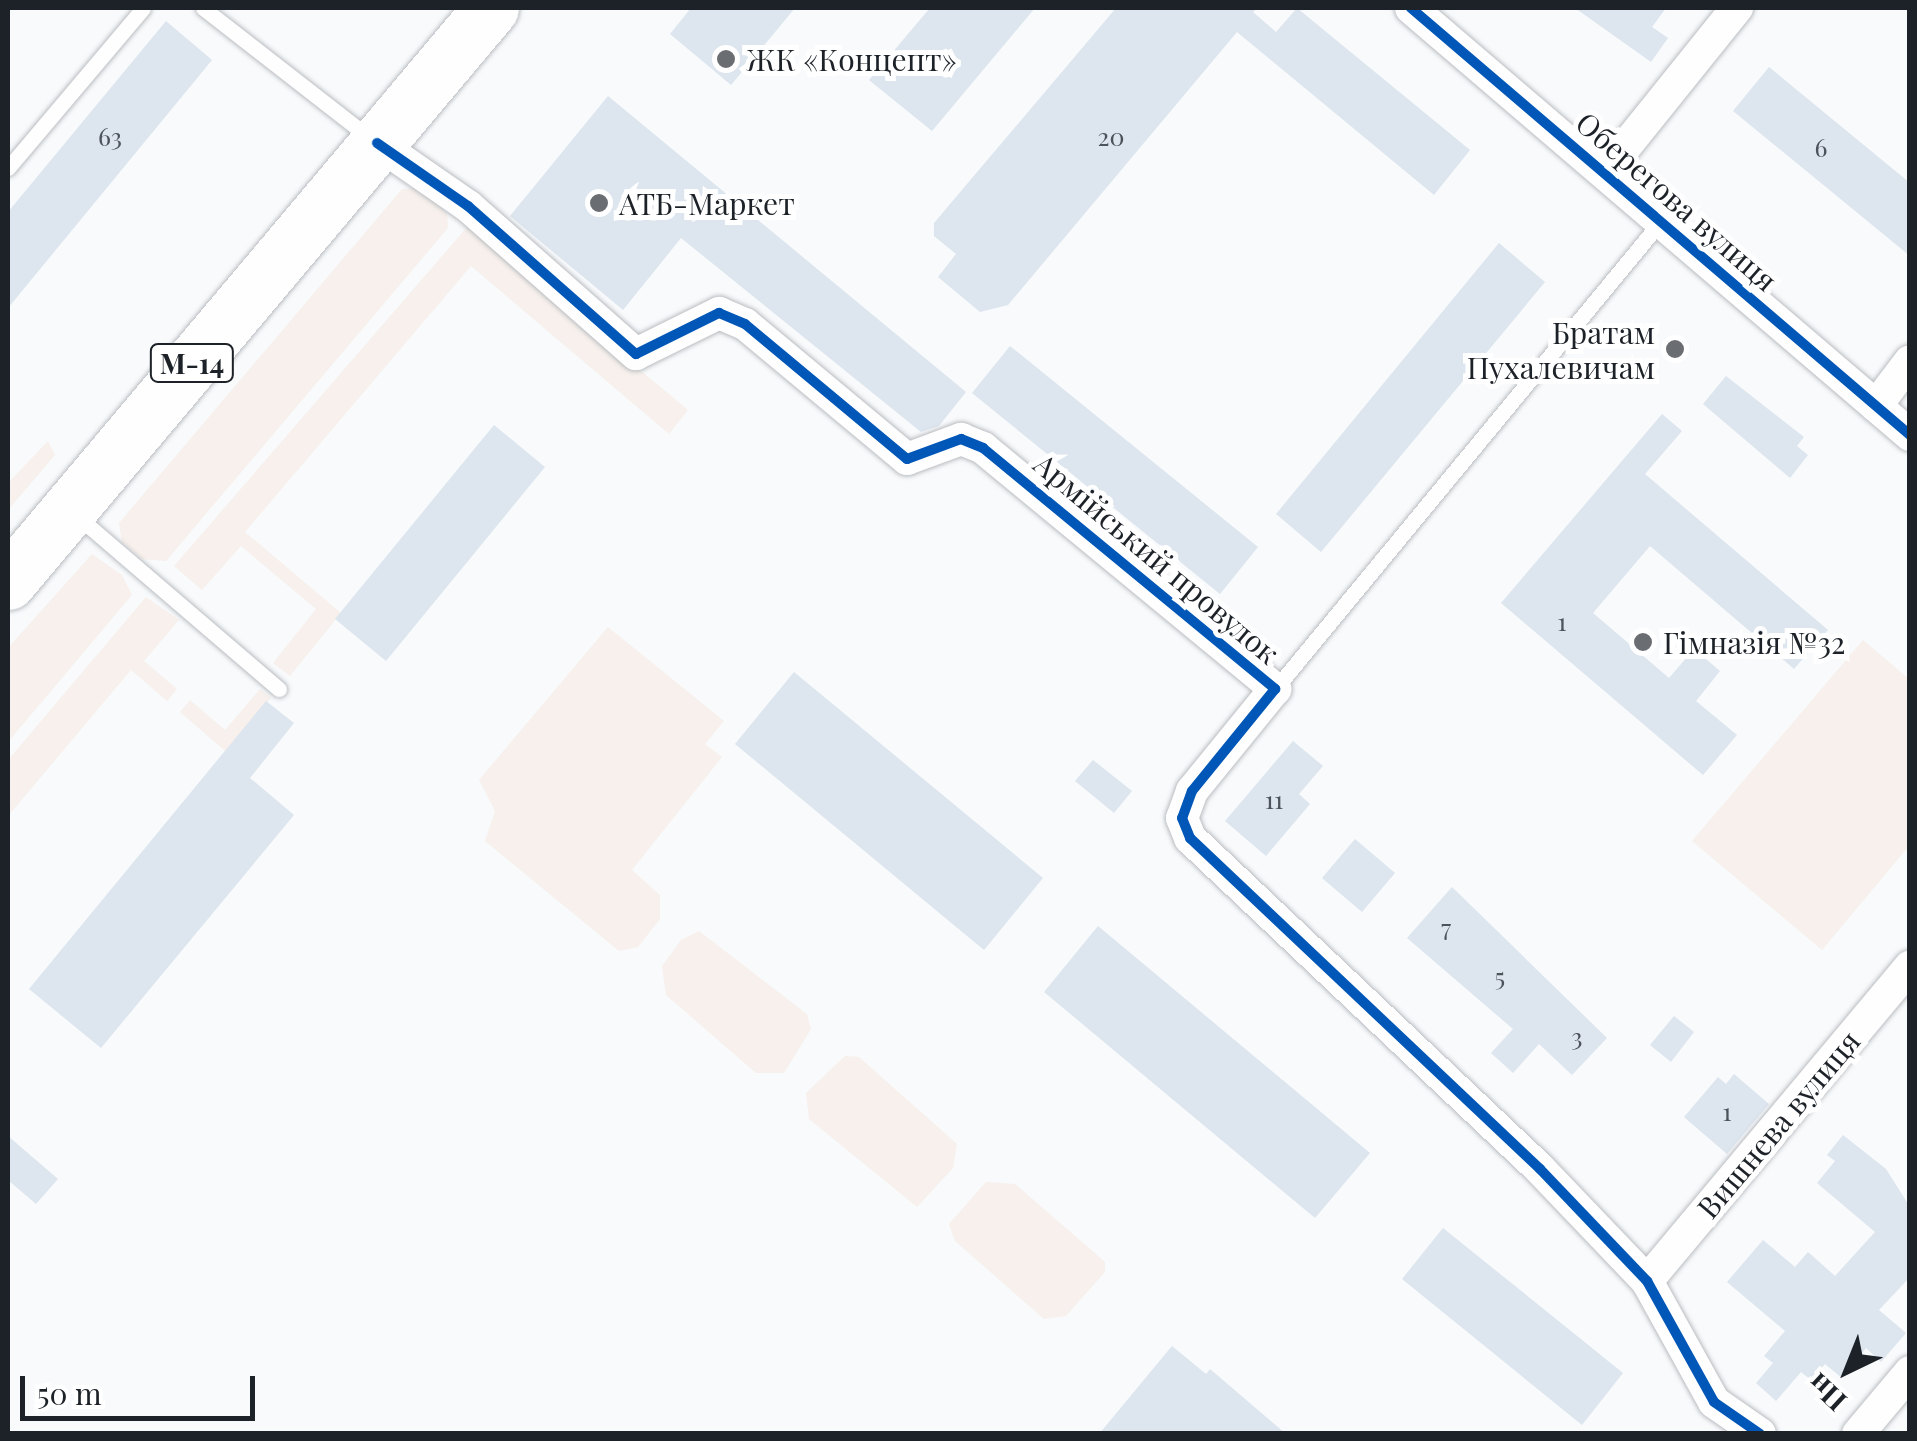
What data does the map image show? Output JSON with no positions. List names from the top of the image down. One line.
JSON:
{"streets":{"highway":["М-14"],"street":["Оберегова вулиця","Армійський провулок","Вишнева вулиця"]},"crossings":[["М-14","Армійський провулок"],["Армійський провулок","Вишнева вулиця"]],"places":["ЖК «Концепт»","АТБ-Маркет","Братам Пухалевичам","Гімназія №32"],"house_numbers":["63","20","6","1","11","7","5","3","1"],"scale_bar":"50 m","north":"bottom left"}
